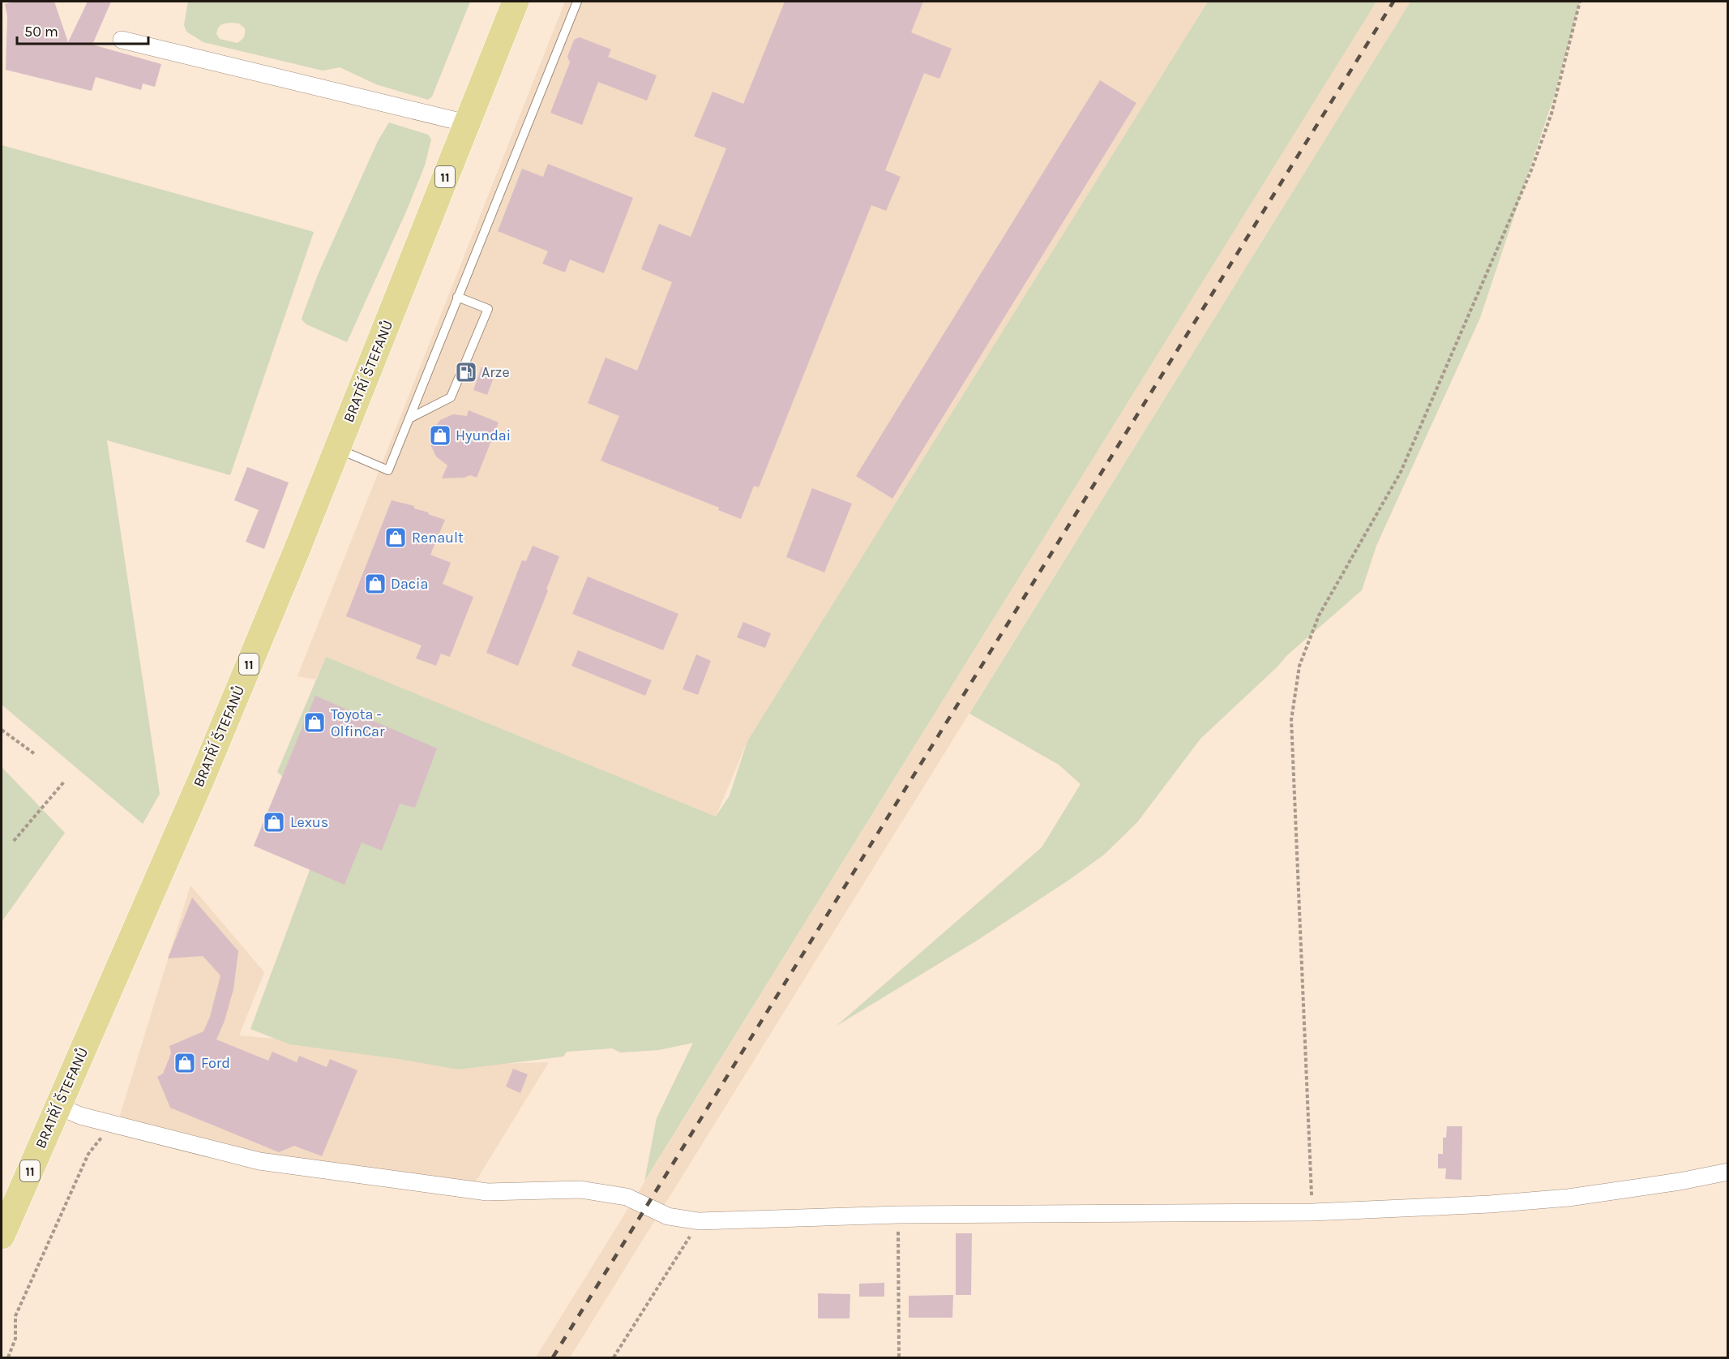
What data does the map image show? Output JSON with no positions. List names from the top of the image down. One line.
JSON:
{"streets":{"main road":["11","BRATŘÍ ŠTEFANŮ"]},"places":{"fuel station":["Arze"],"shop":["Hyundai","Renault","Dacia","Toyota - OlfinCar","Lexus","Ford"]},"scale_bar":"50 m"}
